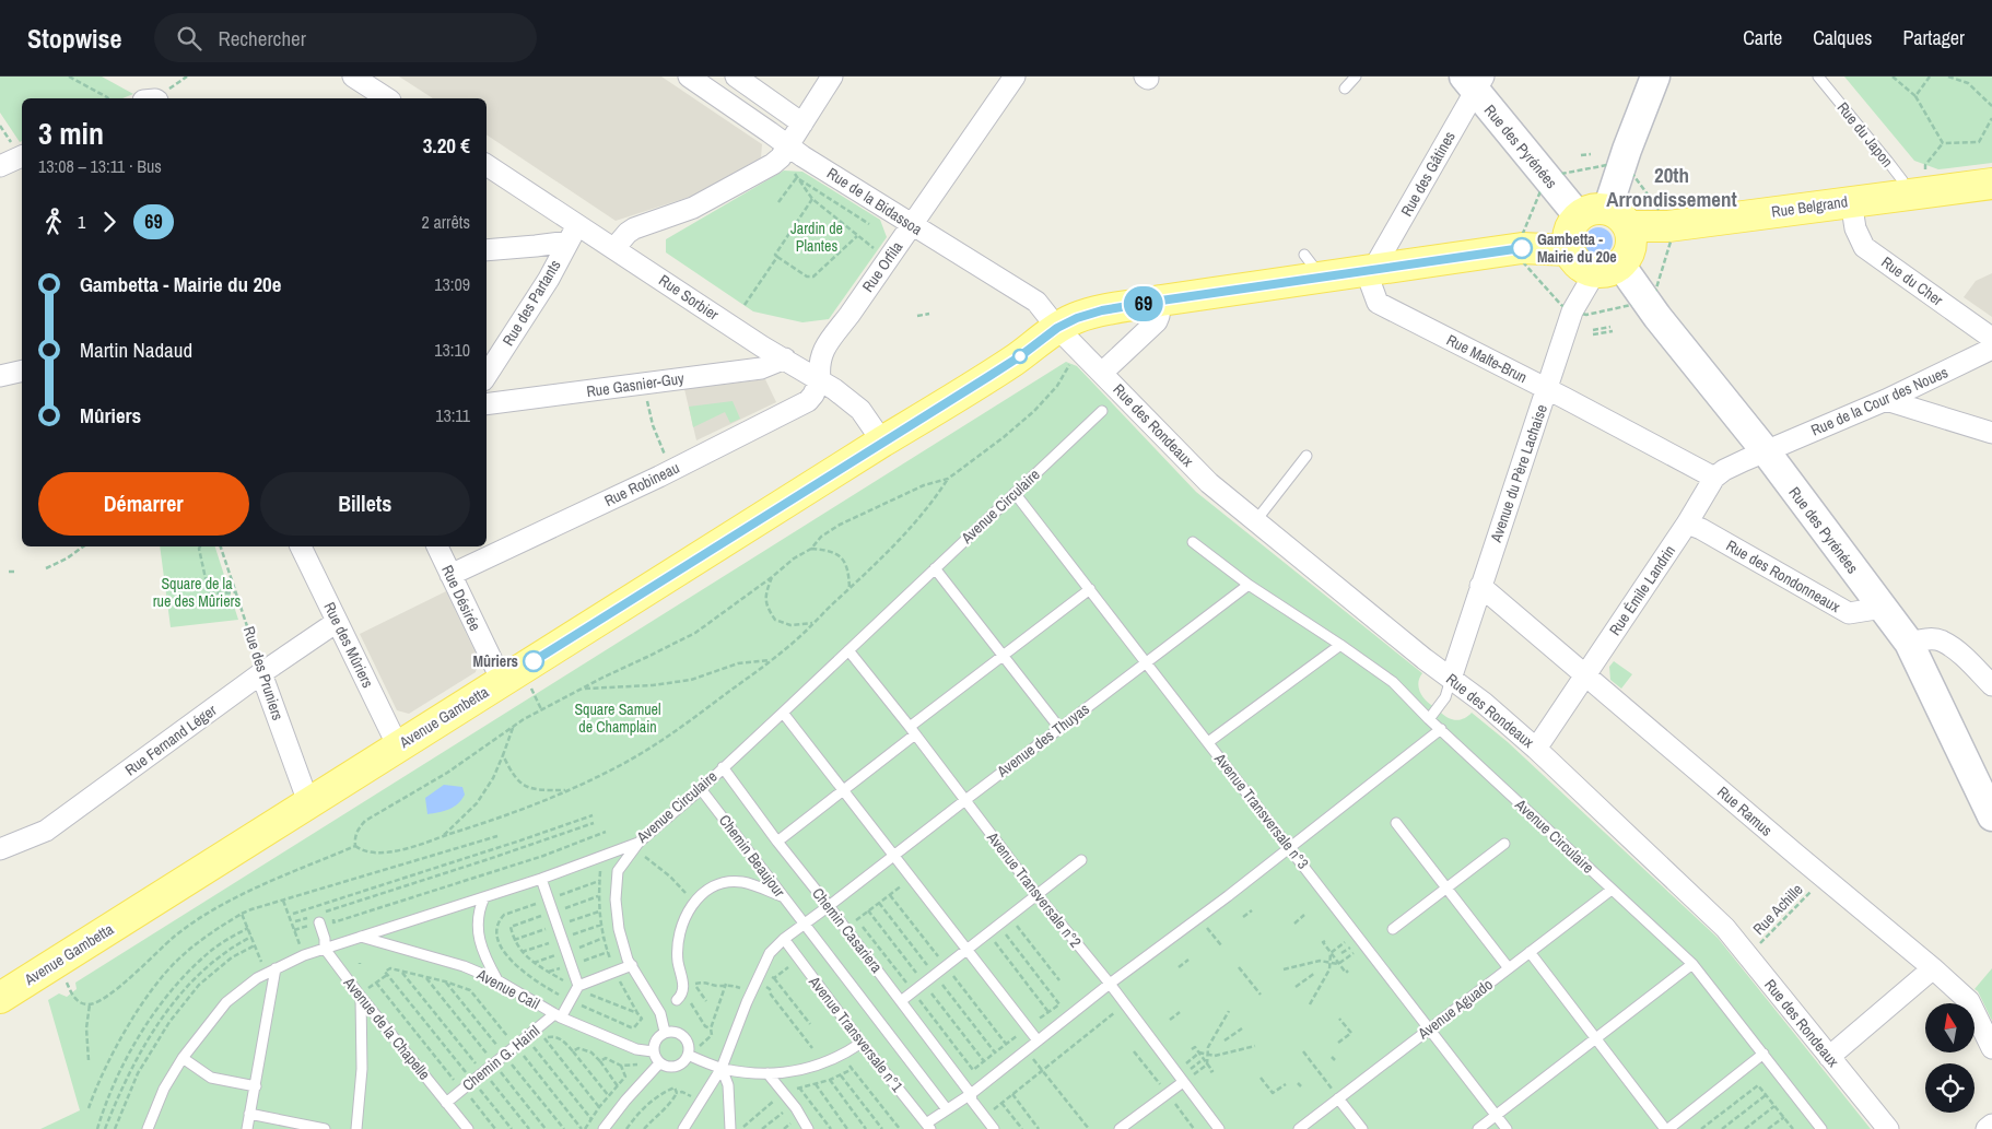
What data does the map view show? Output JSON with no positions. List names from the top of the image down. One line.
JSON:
{"streets":{"main road":["Rue des Pyrénées","Rue Belgrand","Avenue Gambetta"],"street":["Rue des Gâtines","Rue de la Bidassoa","Rue Orfila","Rue du Cher","Rue Sorbier","Rue des Partants","Rue Malte-Brun","Rue Gasnier-Guy","Rue de la Cour des Noues","Rue des Rondeaux","Avenue du Père Lachaise","Rue Robineau","Rue des Rondonneaux","Rue Émile Landrin","Rue Désirée","Rue des Mûriers","Rue des Pruniers","Rue Fernand Léger","Rue Ramus"],"lane":["Rue du Japon","Avenue Circulaire","Avenue des Thuyas","Avenue Transversale n°3","Chemin Beaujour","Avenue Transversale n°2","Chemin Casariera","Avenue Cail","Avenue Aguado","Avenue de la Chapelle","Avenue Transversale n°1","Chemin G. Hainl"],"path":["Rue Achille"]},"crossings":[["Rue du Japon","Rue Belgrand"],["Rue des Pyrénées","Rue des Gâtines"],["Rue des Pyrénées","Rue Belgrand"],["Rue des Pyrénées","Rue de la Cour des Noues"],["Rue des Pyrénées","Avenue du Père Lachaise"],["Rue des Pyrénées","Rue des Rondonneaux"],["Rue des Pyrénées","Avenue Gambetta"],["Rue des Gâtines","Rue Malte-Brun"],["Rue des Gâtines","Avenue Gambetta"],["Rue de la Bidassoa","Rue Orfila"],["Rue de la Bidassoa","Rue des Rondeaux"],["Rue de la Bidassoa","Avenue Gambetta"],["Rue Belgrand","Rue du Cher"],["Rue Belgrand","Avenue du Père Lachaise"],["Rue Belgrand","Avenue Gambetta"],["Rue Orfila","Rue Sorbier"],["Rue Orfila","Rue Robineau"],["Rue du Cher","Rue de la Cour des Noues"],["Rue Sorbier","Rue des Partants"],["Rue Sorbier","Rue Gasnier-Guy"],["Rue Sorbier","Rue Robineau"],["Rue Sorbier","Avenue Gambetta"],["Rue Malte-Brun","Avenue du Père Lachaise"],["Rue Malte-Brun","Rue Émile Landrin"],["Rue Malte-Brun","Avenue Gambetta"],["Rue des Rondeaux","Avenue du Père Lachaise"],["Rue des Rondeaux","Rue Émile Landrin"],["Rue des Rondeaux","Avenue Gambetta"],["Rue des Rondeaux","Rue Achille"],["Avenue du Père Lachaise","Avenue Gambetta"],["Avenue du Père Lachaise","Rue Ramus"],["Rue Robineau","Rue Désirée"],["Avenue Circulaire","Avenue des Thuyas"],["Avenue Circulaire","Avenue Transversale n°3"],["Avenue Circulaire","Chemin Beaujour"],["Avenue Circulaire","Avenue Transversale n°2"],["Avenue Circulaire","Chemin Casariera"],["Avenue Circulaire","Avenue Cail"],["Avenue Circulaire","Avenue Aguado"],["Avenue Circulaire","Avenue de la Chapelle"],["Rue des Rondonneaux","Rue Émile Landrin"],["Rue Émile Landrin","Rue Ramus"],["Rue Désirée","Avenue Gambetta"],["Rue des Mûriers","Avenue Gambetta"],["Rue des Mûriers","Rue Fernand Léger"],["Rue des Pruniers","Avenue Gambetta"],["Rue des Pruniers","Rue Fernand Léger"],["Avenue des Thuyas","Avenue Transversale n°3"],["Avenue des Thuyas","Chemin Beaujour"],["Avenue des Thuyas","Avenue Transversale n°2"],["Avenue des Thuyas","Chemin Casariera"],["Avenue des Thuyas","Avenue Transversale n°1"],["Avenue Transversale n°3","Avenue Aguado"],["Rue Ramus","Rue Achille"],["Avenue Cail","Chemin G. Hainl"],["Avenue de la Chapelle","Chemin G. Hainl"]],"districts":["20th Arrondissement"],"parks":["Jardin de Plantes","Square de la rue des Mûriers","Square Samuel de Champlain"],"places":["Gambetta - Mairie du 20e","Mûriers"],"lines":["bus line 69"],"north":"top","page":{"header":"Stopwise","search":"Rechercher","nav":["Carte","Calques","Partager"],"on_map":"69","heading":["3 min","13:08 – 13:11 · Bus","3.20 €"],"legs":["1","69","2 arrêts"],"list":[{"name":"Gambetta - Mairie du 20e","value":"13:09"},{"name":"Martin Nadaud","value":"13:10"},{"name":"Mûriers","value":"13:11"}],"buttons":["Démarrer","Billets"]}}
